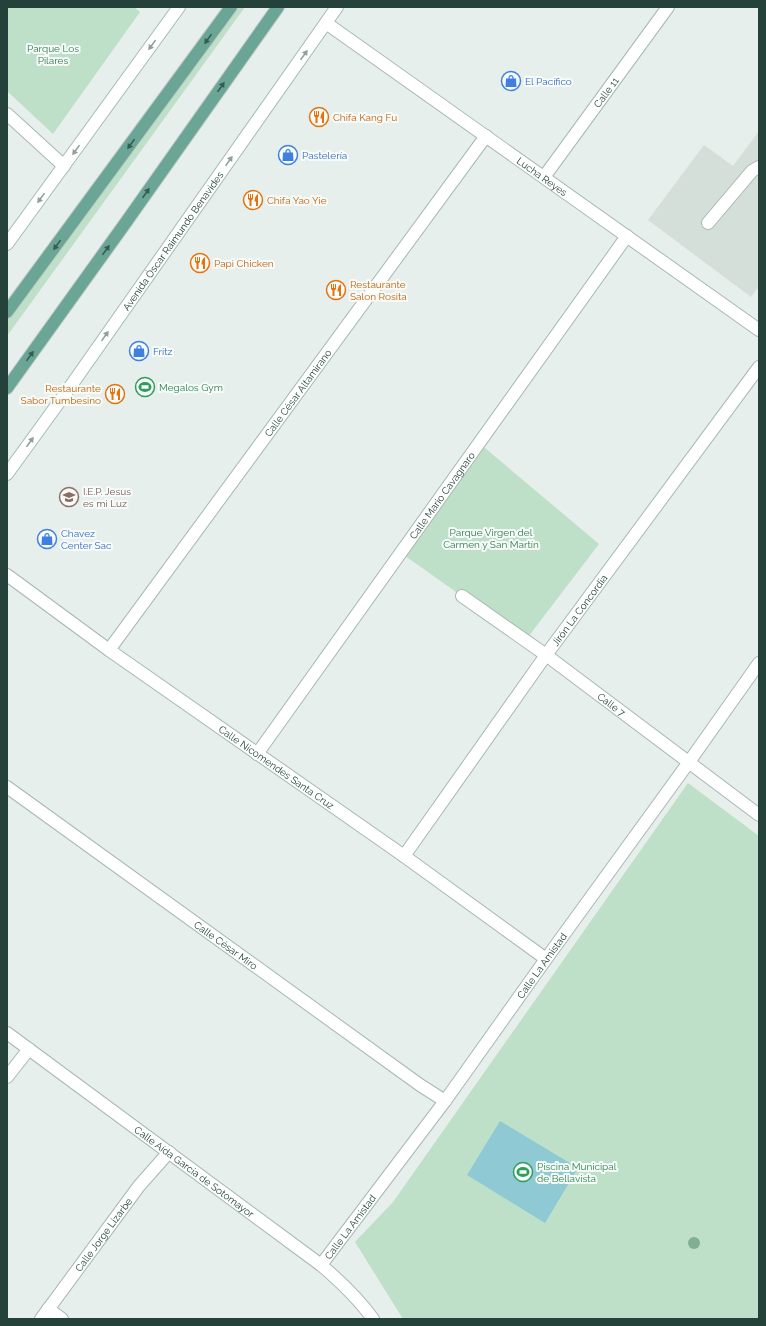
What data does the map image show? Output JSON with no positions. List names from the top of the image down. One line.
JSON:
{"streets":{"street":["Calle 11","Lucha Reyes","Avenida Óscar Raimundo Benavides","Calle César Altamirano","Calle Mario Cavagnaro","Jirón La Concordia","Calle 7","Calle Nicomendes Santa Cruz","Calle César Miro","Calle La Amistad","Calle Aída García de Sotomayor","Calle Jorge Lizarbe"]},"crossings":[["Calle 11","Lucha Reyes"],["Lucha Reyes","Avenida Óscar Raimundo Benavides"],["Lucha Reyes","Calle César Altamirano"],["Lucha Reyes","Calle Mario Cavagnaro"],["Calle César Altamirano","Calle Nicomendes Santa Cruz"],["Calle Mario Cavagnaro","Calle Nicomendes Santa Cruz"],["Jirón La Concordia","Calle 7"],["Jirón La Concordia","Calle Nicomendes Santa Cruz"],["Calle 7","Calle La Amistad"],["Calle Nicomendes Santa Cruz","Calle La Amistad"],["Calle César Miro","Calle La Amistad"],["Calle La Amistad","Calle Aída García de Sotomayor"],["Calle Aída García de Sotomayor","Calle Jorge Lizarbe"]],"one_way":["Avenida Óscar Raimundo Benavides"],"parks":["Parque Los Pilares","Parque Virgen del Carmen y San Martín"],"places":{"shop":["El Pacífico","Pastelería","Fritz","Chavez Center Sac"],"restaurant":["Chifa Kang Fu","Chifa Yao Yie","Papi Chicken","Restaurante Salon Rosita","Restaurante Sabor Tumbesino"],"sports":["Megalos Gym","Piscina Municipal de Bellavista"],"school or university":["I.E.P. Jesus es mi Luz"]}}
